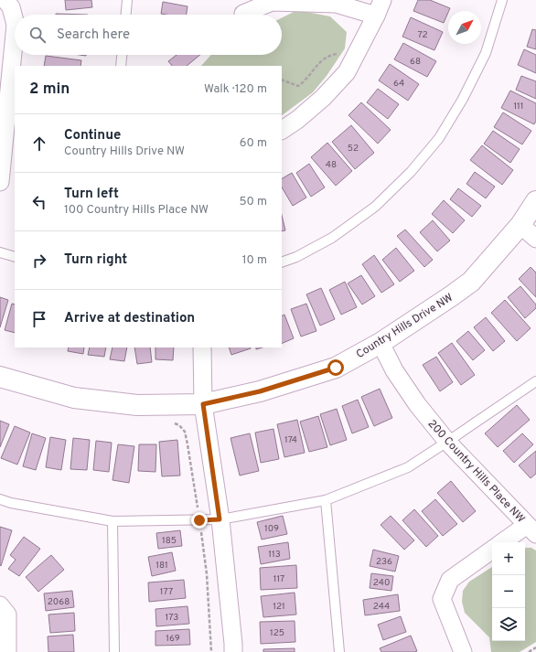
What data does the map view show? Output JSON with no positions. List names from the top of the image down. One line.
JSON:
{"streets":{"street":["Country Hills Drive NW","200 Country Hills Place NW"]},"crossings":[["Country Hills Drive NW","200 Country Hills Place NW"]],"house_numbers":["72","68","64","111","52","48","174","109","185","113","236","181","117","240","177","2068","121","244","173","125","169"],"north":"top right","page":{"search":"Search here","heading":["2 min","Walk · 120 m"],"list":[["Continue","Country Hills Drive NW","60 m"],["Turn left","100 Country Hills Place NW","50 m"],["Turn right","10 m"],"Arrive at destination"],"map_buttons":["+","−"]}}
